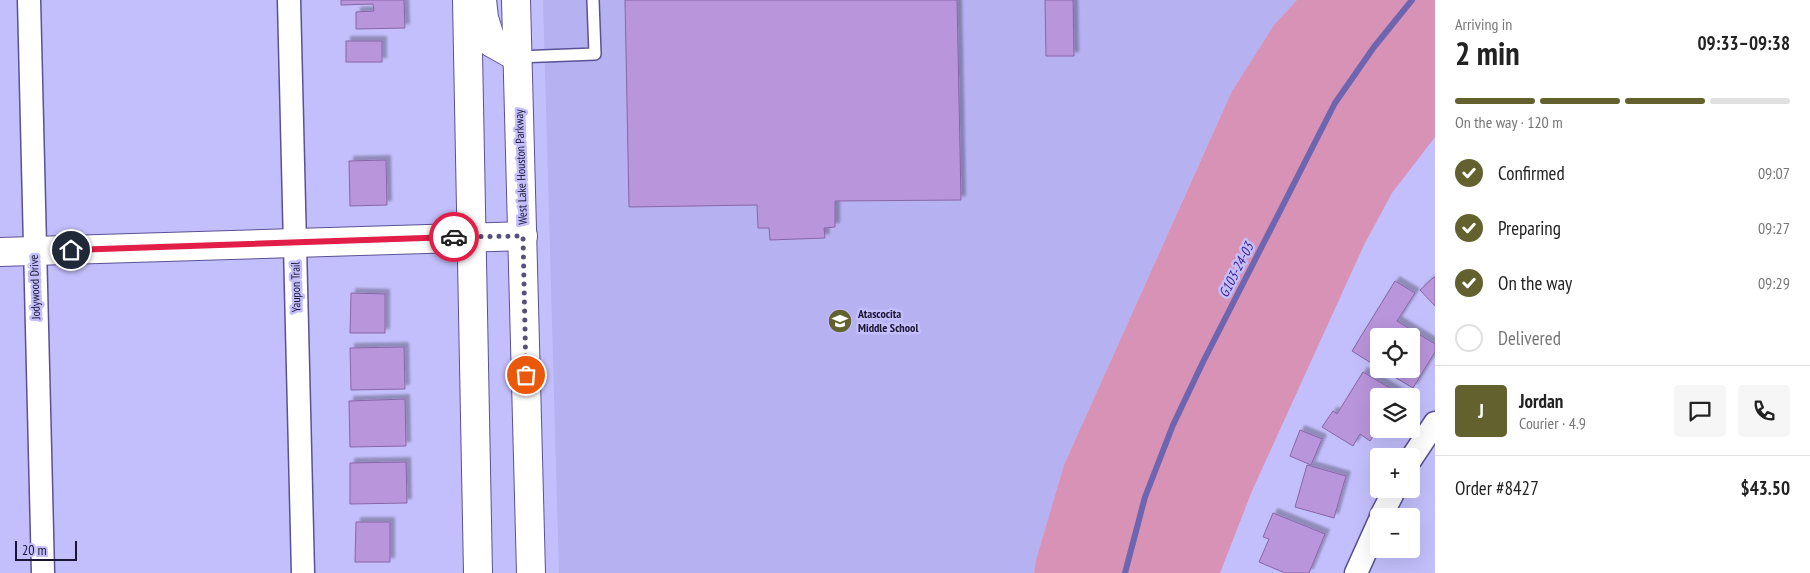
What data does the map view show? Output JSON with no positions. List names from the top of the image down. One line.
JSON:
{"streets":{"main road":["West Lake Houston Parkway"],"street":["Jodywood Drive","Yaupon Trail"]},"water":["G103-24-03"],"places":{"school or university":["Atascocita Middle School"]},"scale_bar":"20 m","page":{"heading":["2 min","Arriving in","09:33–09:38"],"panel":["Jordan","Courier · 4.9","Order #8427","$43.50"],"bar":"On the way · 120 m","list":[["Confirmed","09:07"],["Preparing","09:27"],["On the way","09:29"],"Delivered"],"map_buttons":["+","−"],"round":"J","scale":"20 m"}}
